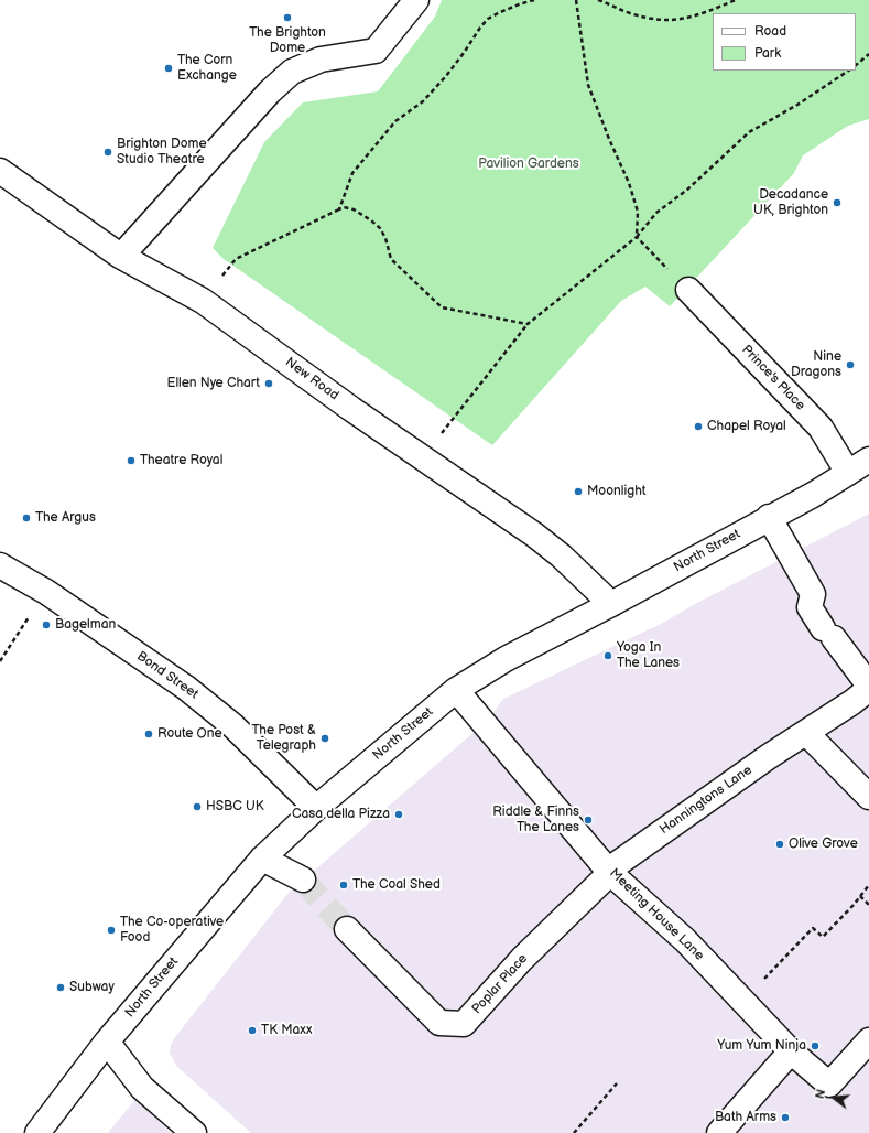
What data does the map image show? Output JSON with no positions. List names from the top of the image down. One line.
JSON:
{"streets":{"street":["Prince's Place","New Road","North Street","Bond Street","Hanningtons Lane","Meeting House Lane","Poplar Place"]},"crossings":[["Prince's Place","North Street"],["New Road","North Street"],["North Street","Bond Street"],["North Street","Hanningtons Lane"],["North Street","Meeting House Lane"],["Hanningtons Lane","Meeting House Lane"],["Hanningtons Lane","Poplar Place"],["Meeting House Lane","Poplar Place"]],"parks":["Pavilion Gardens"],"places":["The Brighton Dome","The Corn Exchange","Brighton Dome Studio Theatre","Decadance UK, Brighton","Nine Dragons","Ellen Nye Chart","Chapel Royal","Theatre Royal","Moonlight","The Argus","Bagelman","Yoga In The Lanes","Route One","The Post & Telegraph","HSBC UK","Casa della Pizza","Riddle & Finns The Lanes","Olive Grove","The Coal Shed","The Co-operative Food","Subway","TK Maxx","Yum Yum Ninja","Bath Arms"],"legend":["Road","Park"],"north":"left"}
